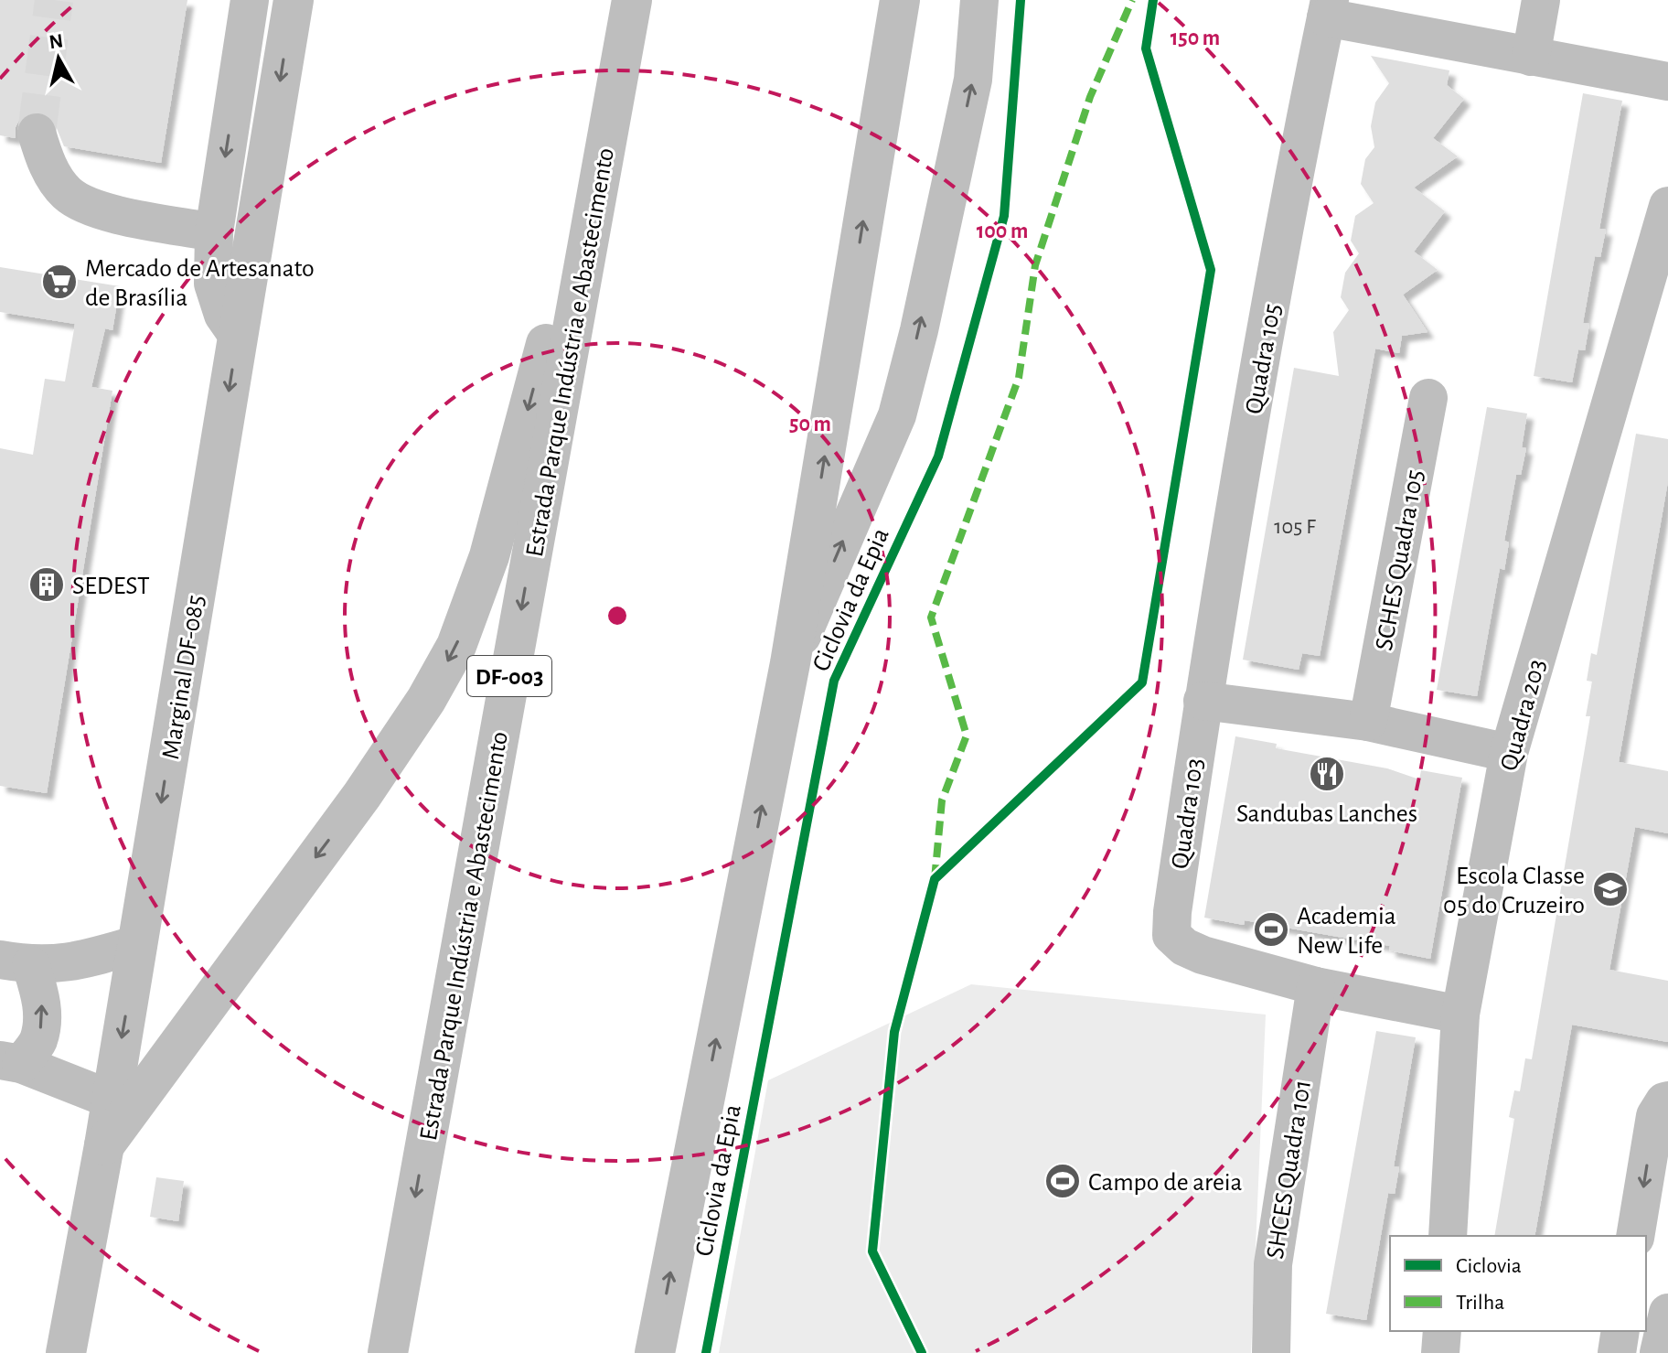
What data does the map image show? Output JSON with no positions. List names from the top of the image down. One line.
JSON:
{"streets":{"main road":["Estrada Parque Indústria e Abastecimento","DF-003","Marginal DF-085"],"street":["Quadra 105","SCHES Quadra 105","Quadra 203","Quadra 103","SHCES Quadra 101"],"cycle path":["Ciclovia da Epia"]},"crossings":[["Quadra 105","Quadra 103"],["Quadra 203","Quadra 103"],["Quadra 103","SHCES Quadra 101"]],"places":{"supermarket":["Mercado de Artesanato de Brasília"],"building":["SEDEST"],"restaurant":["Sandubas Lanches"],"school or university":["Escola Classe 05 do Cruzeiro"],"sports":["Academia New Life","Campo de areia"]},"house_numbers":["105 F"],"legend":["Ciclovia","Trilha"],"north":"top","rings":["150 m","100 m","50 m"]}
